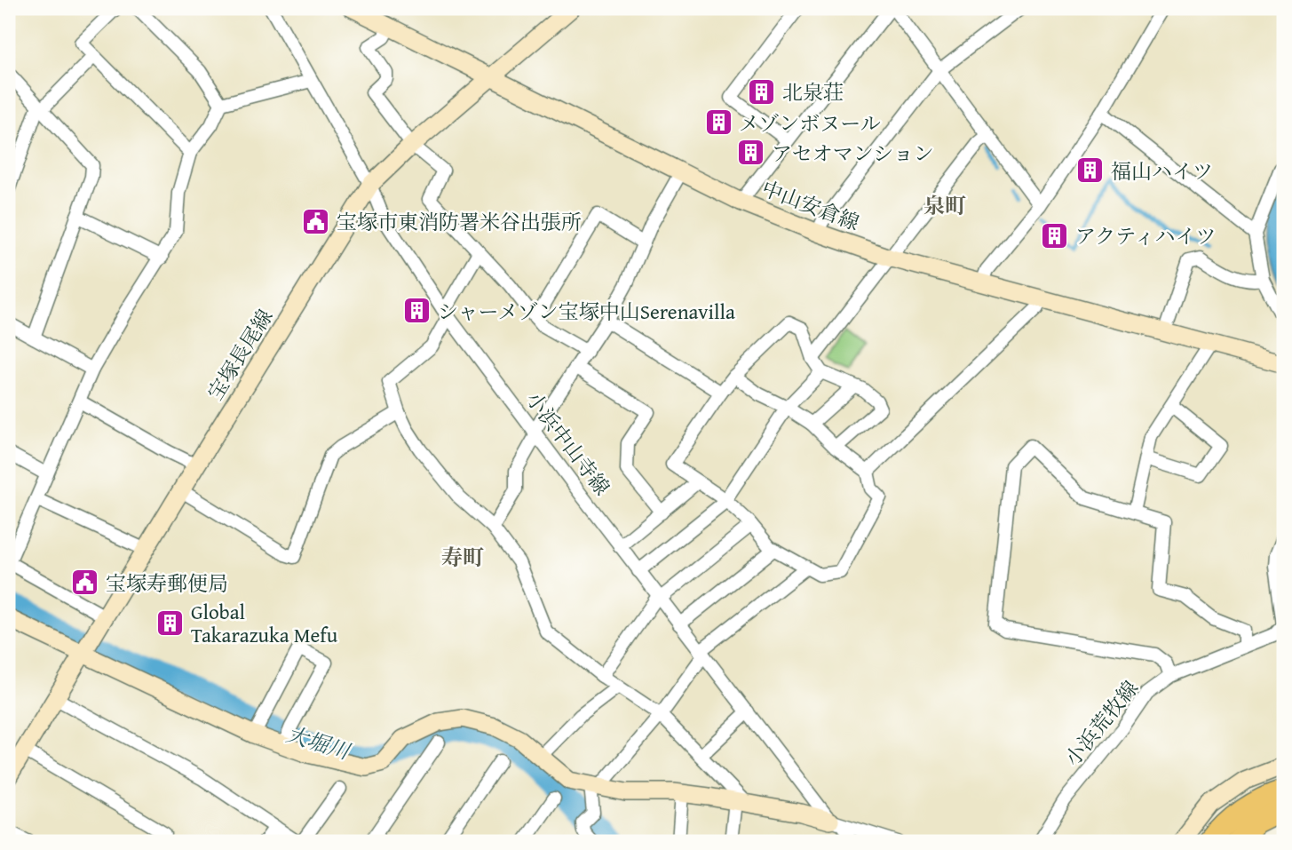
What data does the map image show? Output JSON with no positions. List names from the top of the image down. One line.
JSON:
{"streets":{"street":["中山安倉線","宝塚長尾線","小浜中山寺線","小浜荒牧線"]},"crossings":[["中山安倉線","宝塚長尾線"],["宝塚長尾線","小浜中山寺線"]],"districts":["泉町","寿町"],"water":["大堀川"],"places":{"building":["北泉荘","メゾンボヌール","アセオマンション","福山ハイツ","アクティハイツ","シャーメゾン宝塚中山Serenavilla","Global Takarazuka Mefu"],"public building":["宝塚市東消防署米谷出張所","宝塚寿郵便局"]}}
